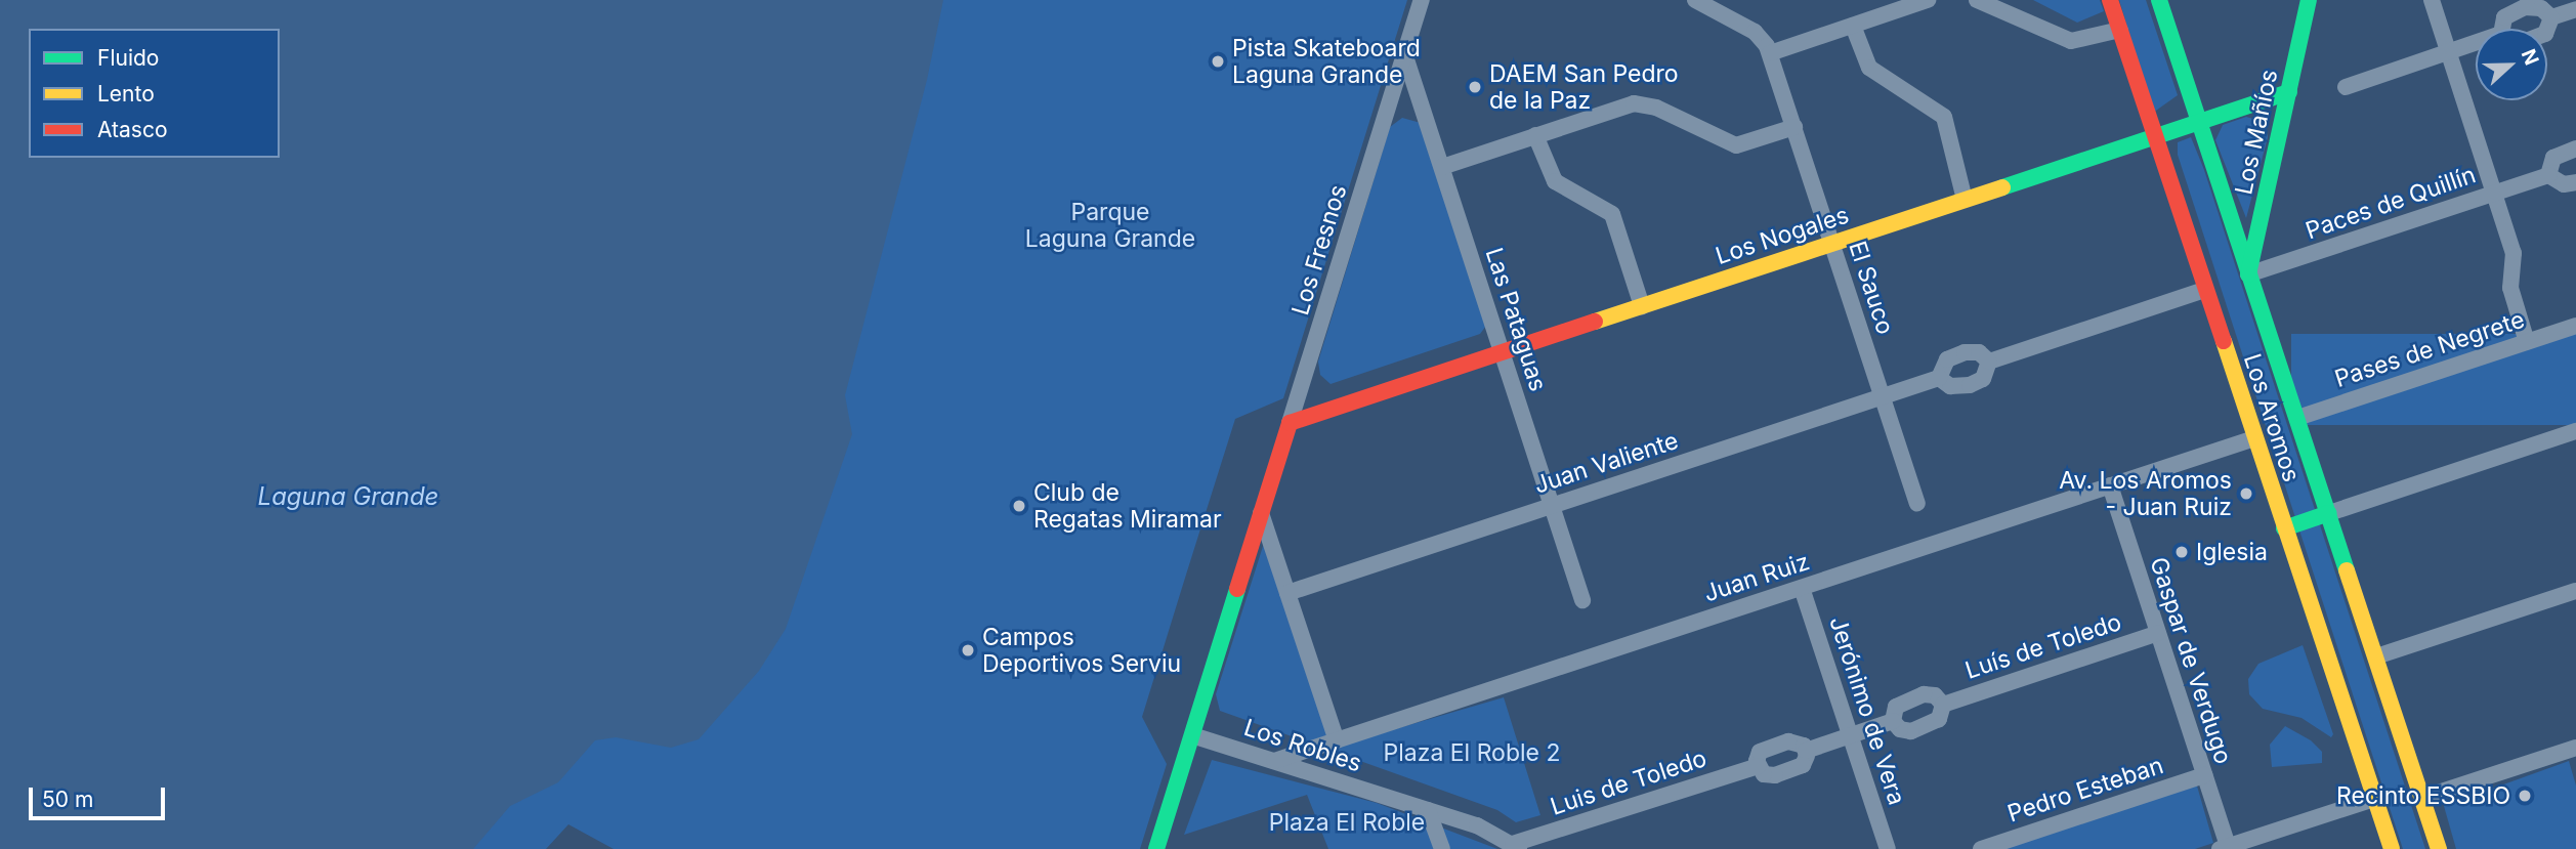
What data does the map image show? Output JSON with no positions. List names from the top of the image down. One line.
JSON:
{"streets":{"main road":["Los Mañíos","Los Nogales","Los Fresnos","Los Aromos"],"street":["Paces de Quillín","El Sauco","Las Pataguas","Pases de Negrete","Juan Valiente","Juan Ruiz","Luís de Toledo","Gaspar de Verdugo","Jerónimo de Vera","Los Robles","Luis de Toledo","Pedro Esteban"]},"crossings":[["Los Mañíos","Paces de Quillín"],["Los Mañíos","Los Nogales"],["Los Mañíos","Los Aromos"],["Paces de Quillín","Los Aromos"],["Los Nogales","Los Fresnos"],["Los Nogales","El Sauco"],["Los Nogales","Las Pataguas"],["Los Nogales","Los Aromos"],["Los Fresnos","Las Pataguas"],["Los Fresnos","Los Robles"],["El Sauco","Juan Valiente"],["Las Pataguas","Juan Valiente"],["Pases de Negrete","Los Aromos"],["Los Aromos","Juan Valiente"],["Los Aromos","Juan Ruiz"],["Juan Ruiz","Gaspar de Verdugo"],["Juan Ruiz","Jerónimo de Vera"],["Juan Ruiz","Los Robles"],["Luís de Toledo","Gaspar de Verdugo"],["Luís de Toledo","Luis de Toledo"],["Gaspar de Verdugo","Pedro Esteban"],["Jerónimo de Vera","Luis de Toledo"],["Los Robles","Luis de Toledo"]],"water":["Laguna Grande"],"parks":["Parque Laguna Grande","Plaza El Roble 2","Plaza El Roble"],"places":["Pista Skateboard Laguna Grande","DAEM San Pedro de la Paz","Av. Los Aromos - Juan Ruiz","Club de Regatas Miramar","Iglesia","Campos Deportivos Serviu","Recinto ESSBIO"],"legend":["Fluido","Lento","Atasco"],"scale_bar":"50 m","north":"right"}
